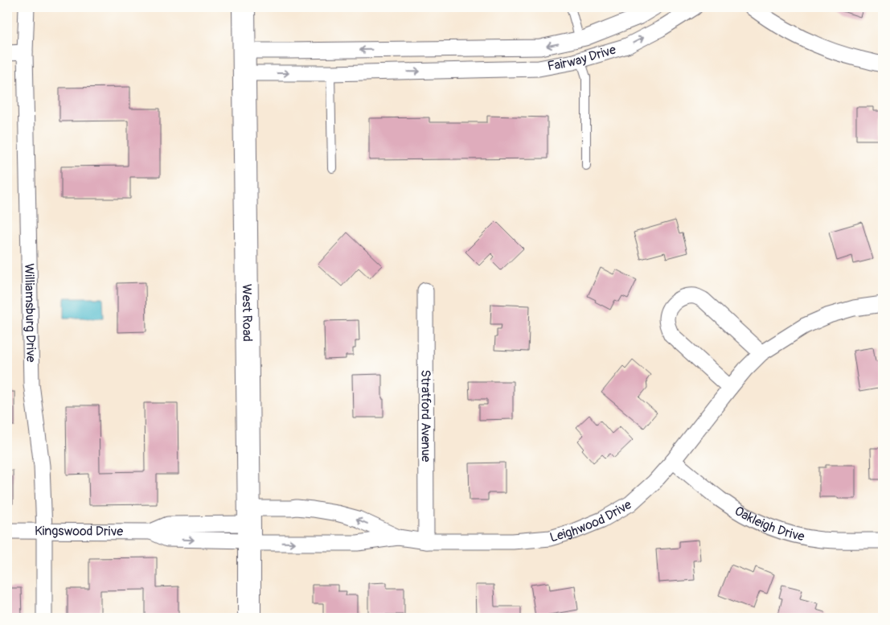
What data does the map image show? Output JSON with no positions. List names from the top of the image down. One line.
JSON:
{"streets":{"main road":["West Road"],"street":["Fairway Drive","Williamsburg Drive","Stratford Avenue","Leighwood Drive","Oakleigh Drive","Kingswood Drive"]},"crossings":[["Fairway Drive","West Road"],["Williamsburg Drive","Kingswood Drive"],["West Road","Leighwood Drive"],["West Road","Kingswood Drive"],["Stratford Avenue","Leighwood Drive"],["Leighwood Drive","Oakleigh Drive"],["Leighwood Drive","Kingswood Drive"]]}
